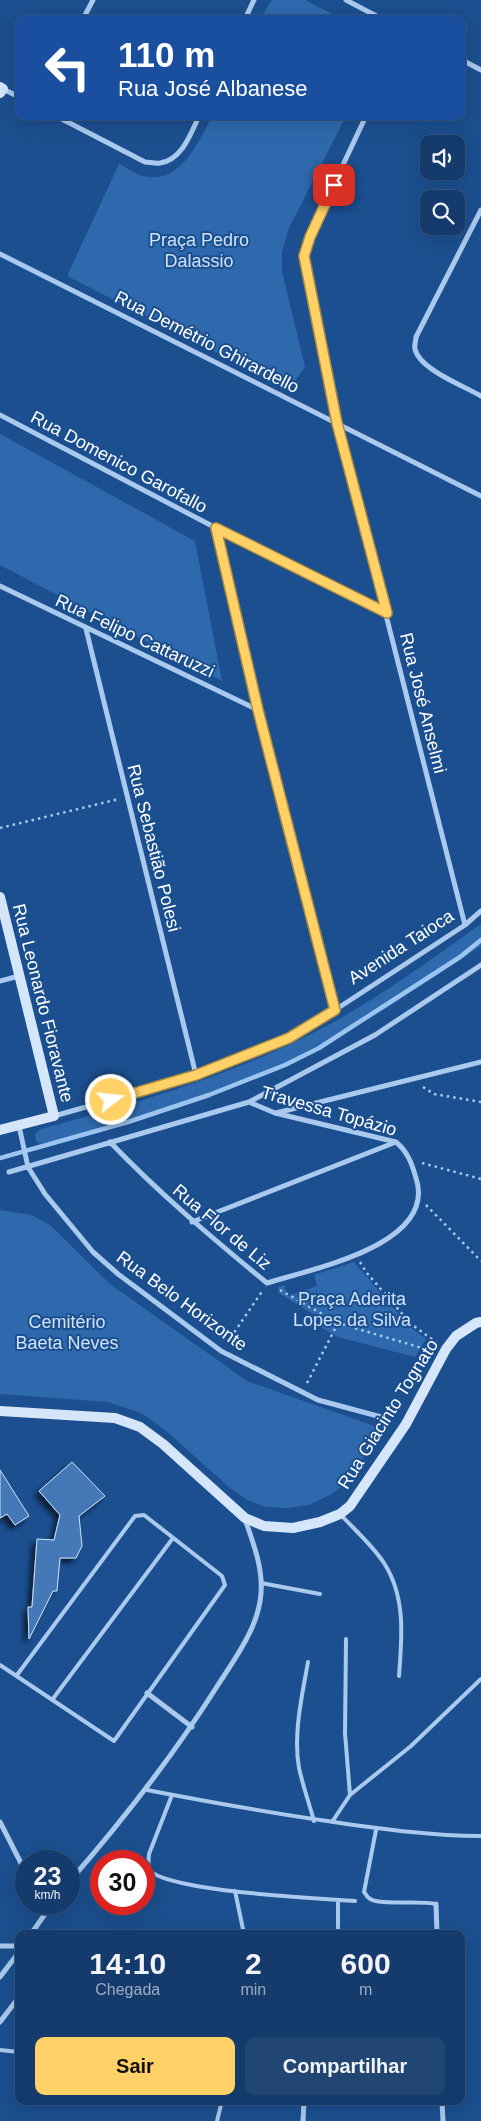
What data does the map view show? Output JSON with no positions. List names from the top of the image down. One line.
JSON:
{"streets":{"street":["Rua Demétrio Ghirardello","Rua Domenico Garofallo","Rua Felipo Cattaruzzi","Rua José Anselmi","Rua Sebastião Polesi","Avenida Taioca","Rua Leonardo Fioravante","Travessa Topázio","Rua Flor de Liz","Rua Belo Horizonte","Rua Giacinto Tognato"]},"crossings":[["Rua Demétrio Ghirardello","Rua José Anselmi"],["Rua Domenico Garofallo","Rua José Anselmi"],["Rua Felipo Cattaruzzi","Rua Sebastião Polesi"],["Rua José Anselmi","Avenida Taioca"],["Rua Sebastião Polesi","Avenida Taioca"],["Avenida Taioca","Rua Leonardo Fioravante"],["Avenida Taioca","Rua Belo Horizonte"]],"parks":["Praça Pedro Dalassio","Praça Aderita Lopes da Silva","Cemitério Baeta Neves"],"page":{"turn":["110 m","Rua José Albanese"],"speed":"23 km/h","limit":"30","eta":["14:10","Chegada","2","min","600","m"],"buttons":["Sair","Compartilhar"]}}
